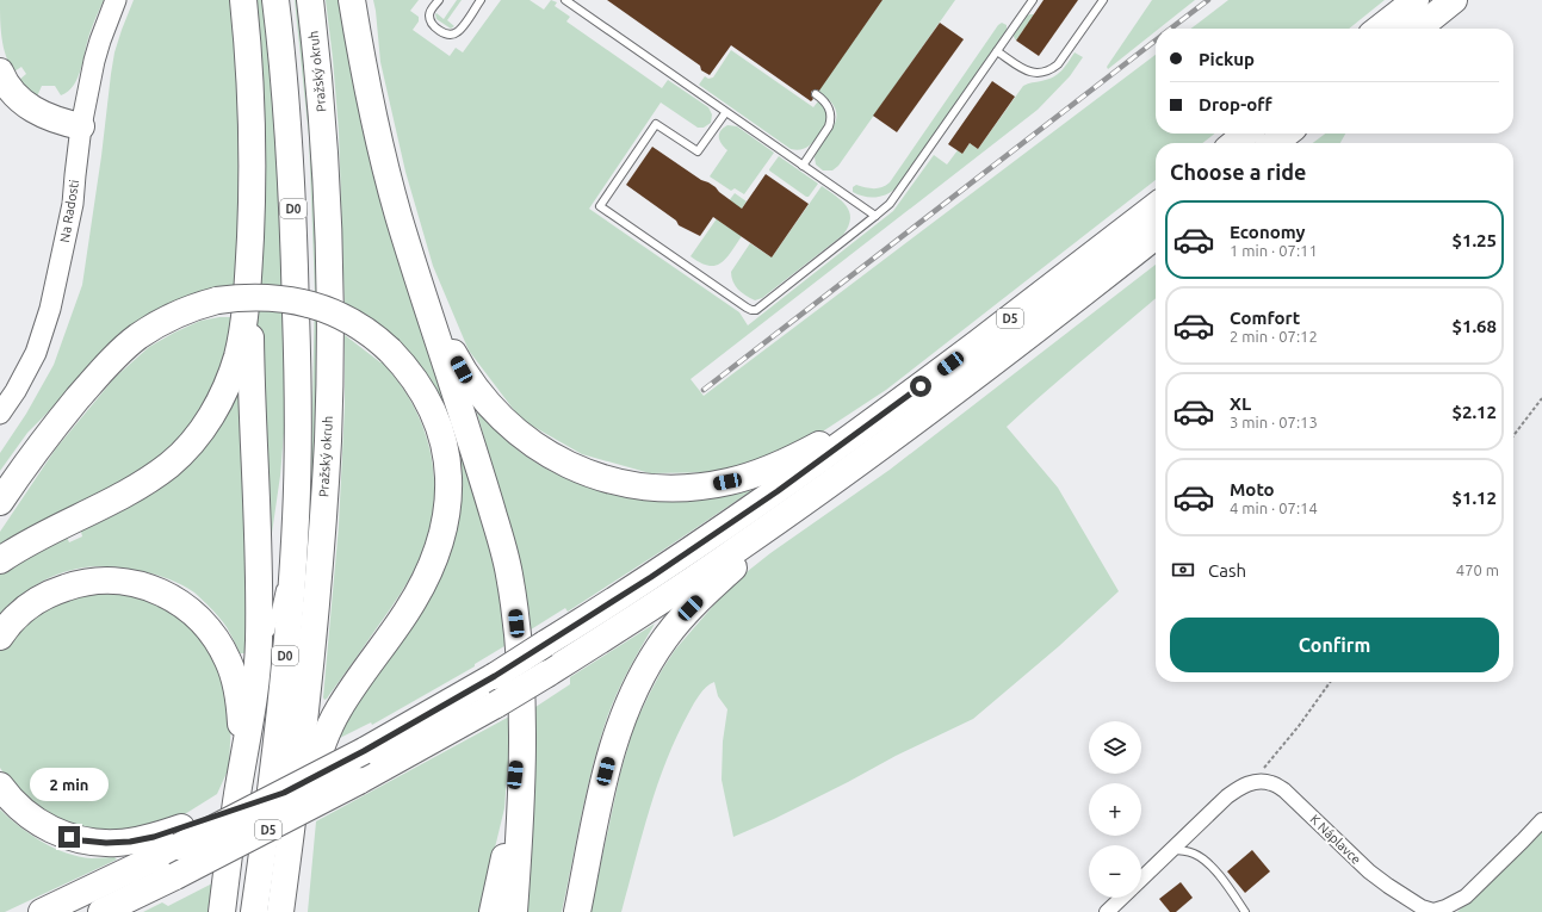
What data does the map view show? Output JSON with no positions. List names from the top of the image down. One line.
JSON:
{"streets":{"highway":["Pražský okruh","D0","D5"],"main road":["Na Radosti"],"street":["K Náplavce"]},"page":{"banner":["Pickup","Drop-off"],"heading":"Choose a ride","list":[{"name":"Economy","note":"1 min · 07:11","value":"$1.25"},{"name":"Comfort","note":"2 min · 07:12","value":"$1.68"},{"name":"XL","note":"3 min · 07:13","value":"$2.12"},{"name":"Moto","note":"4 min · 07:14","value":"$1.12"}],"pay":["Cash","470 m"],"buttons":"Confirm","map_buttons":["+","−"],"bubble":"2 min"}}
